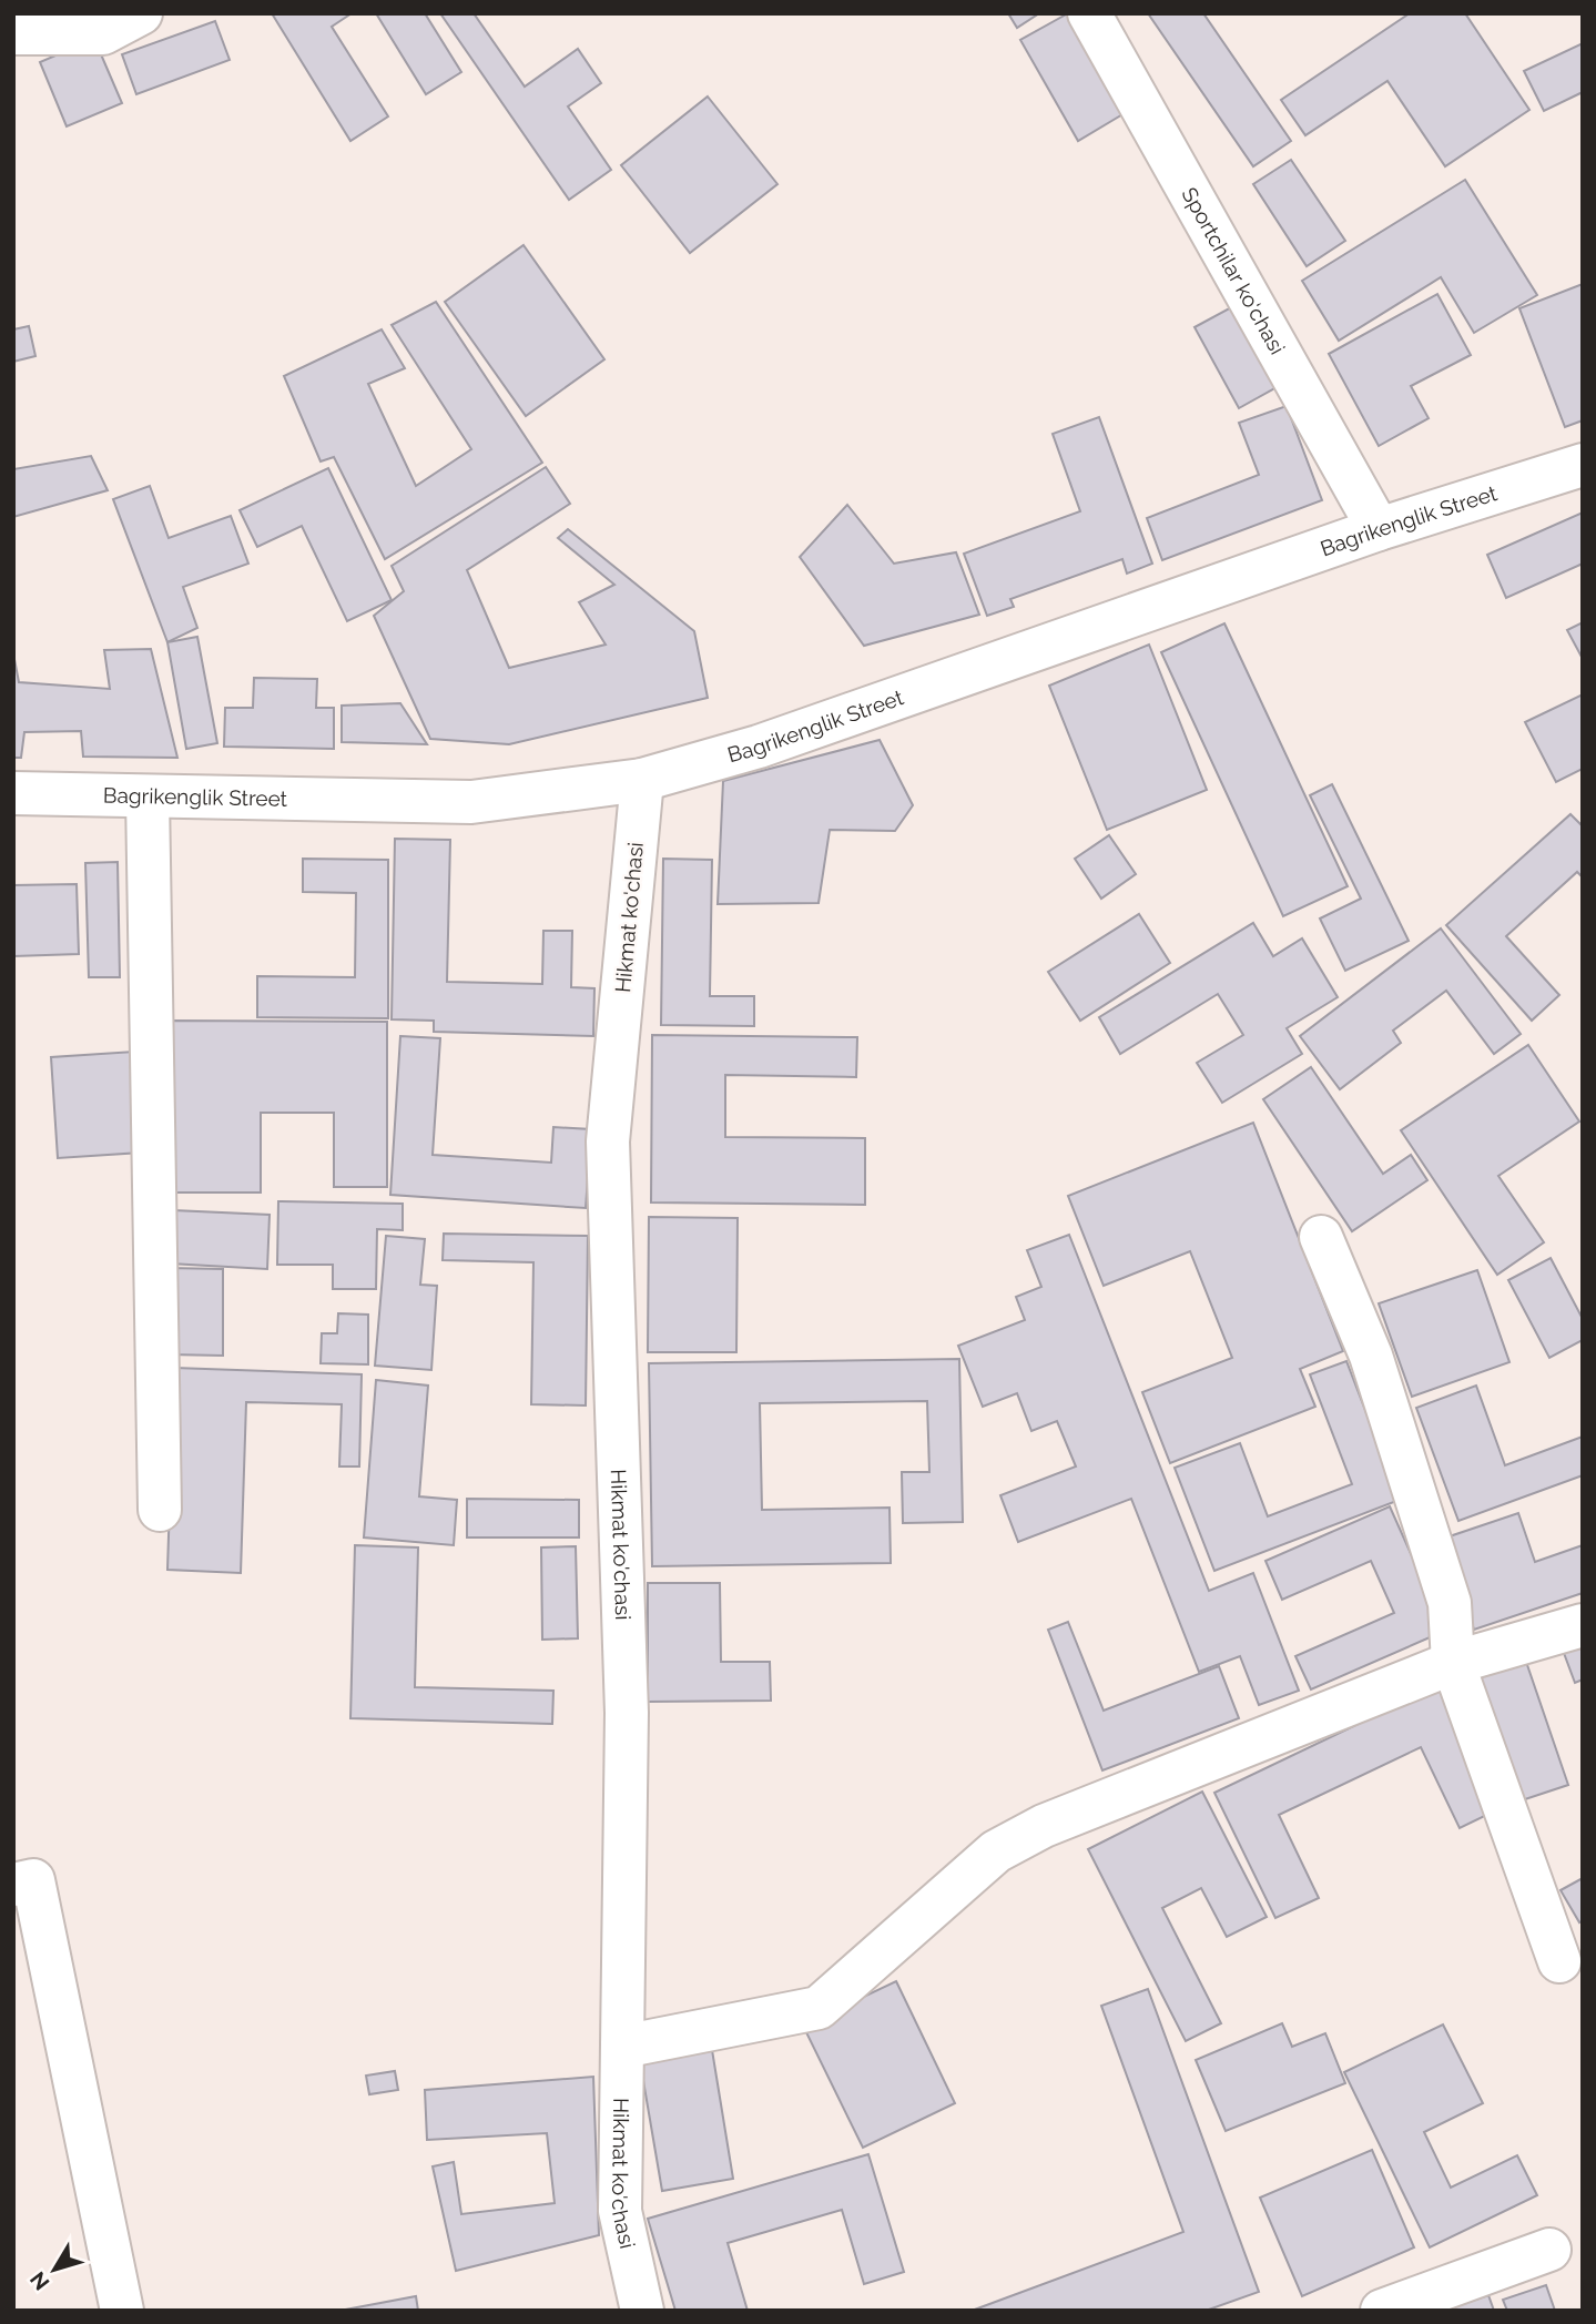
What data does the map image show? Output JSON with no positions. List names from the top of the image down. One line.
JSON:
{"streets":{"street":["Sportchilar ko‘chasi","Bagrikenglik Street","Hikmat ko'chasi"]},"crossings":[["Sportchilar ko‘chasi","Bagrikenglik Street"],["Bagrikenglik Street","Hikmat ko'chasi"]],"north":"bottom left"}
